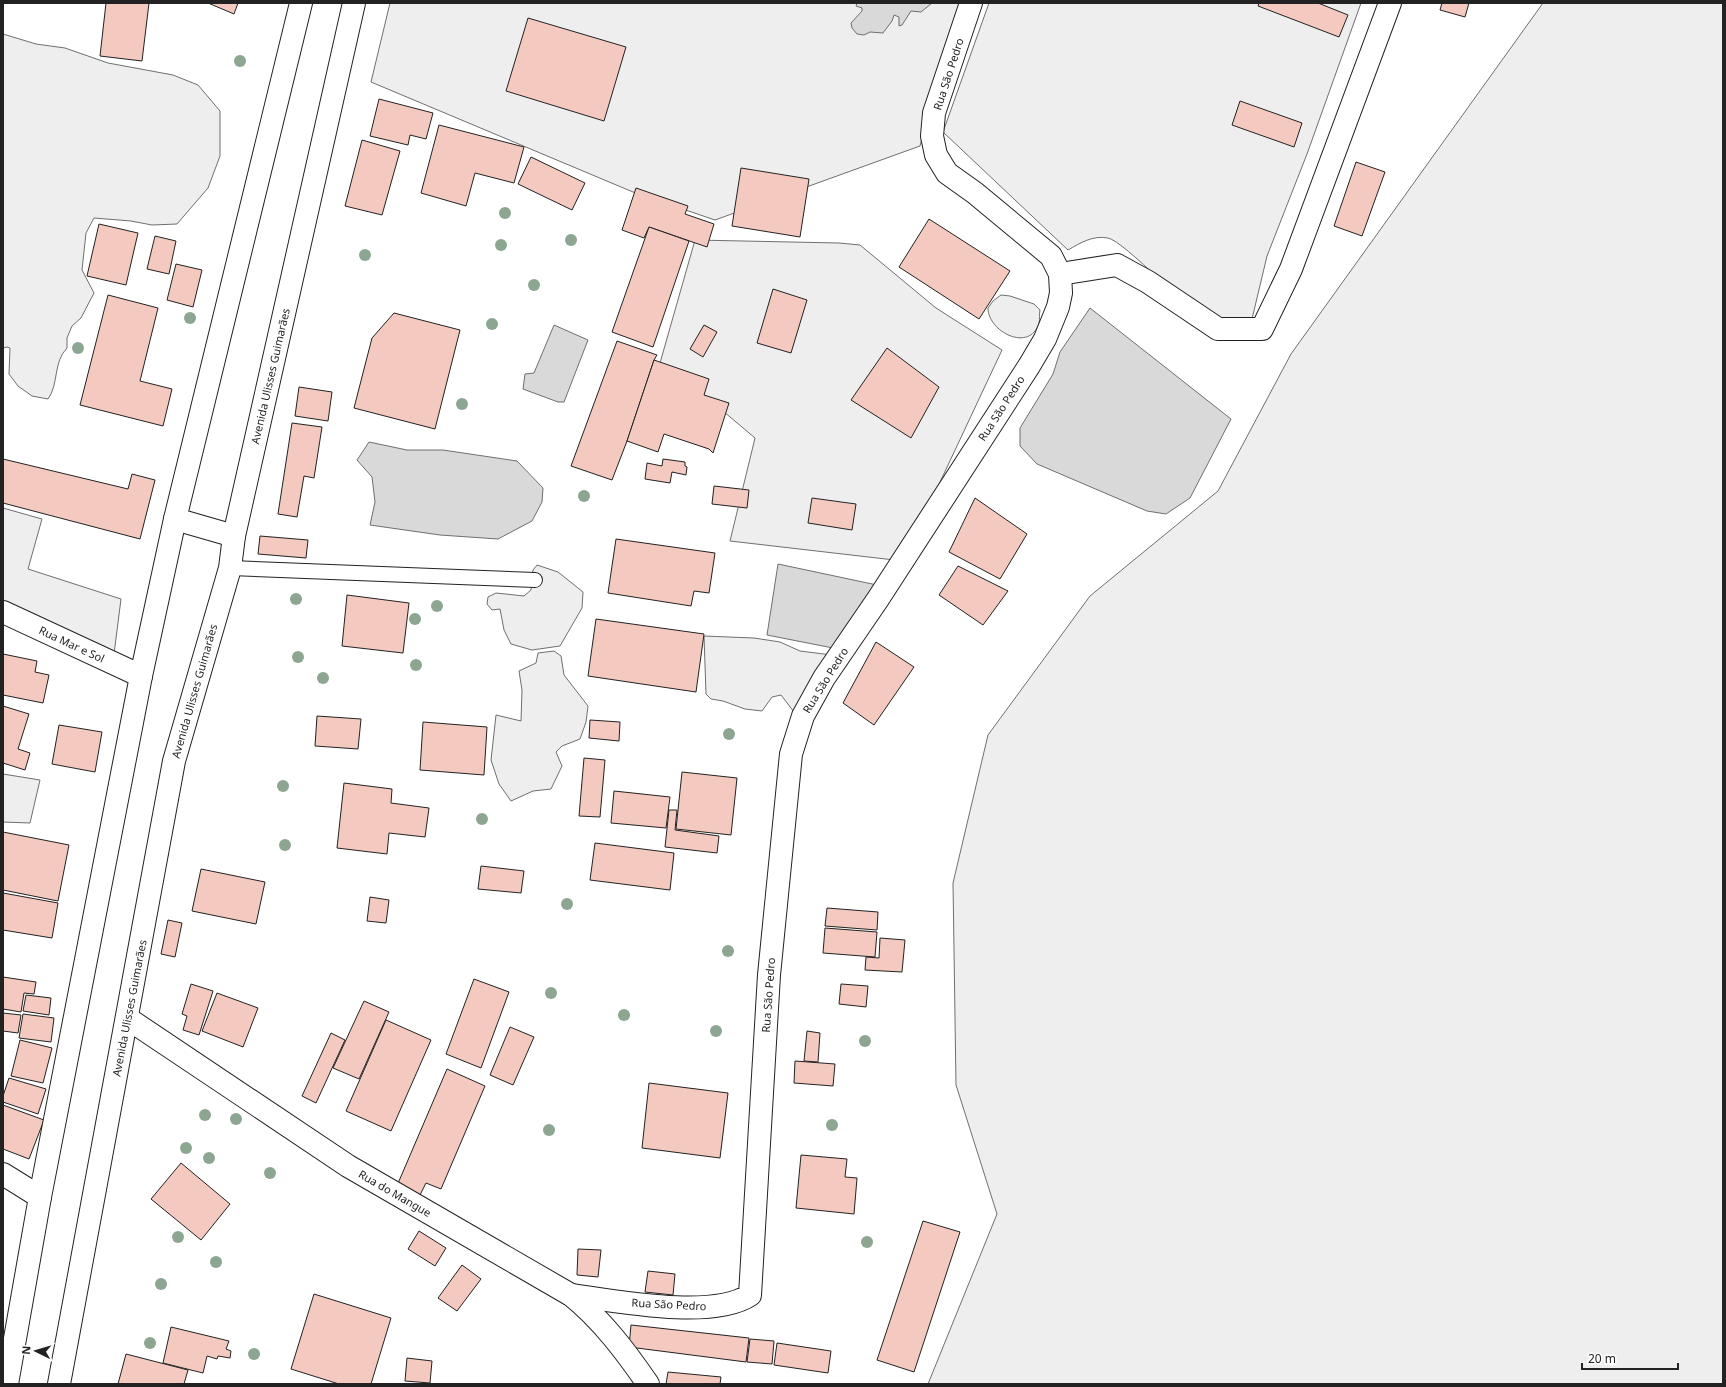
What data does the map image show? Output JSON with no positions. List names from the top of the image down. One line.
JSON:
{"streets":{"street":["Rua São Pedro","Avenida Ulisses Guimarães","Rua Mar e Sol","Rua do Mangue"]},"crossings":[["Rua São Pedro","Rua do Mangue"],["Avenida Ulisses Guimarães","Rua do Mangue"]],"scale_bar":"20 m","north":"left"}
